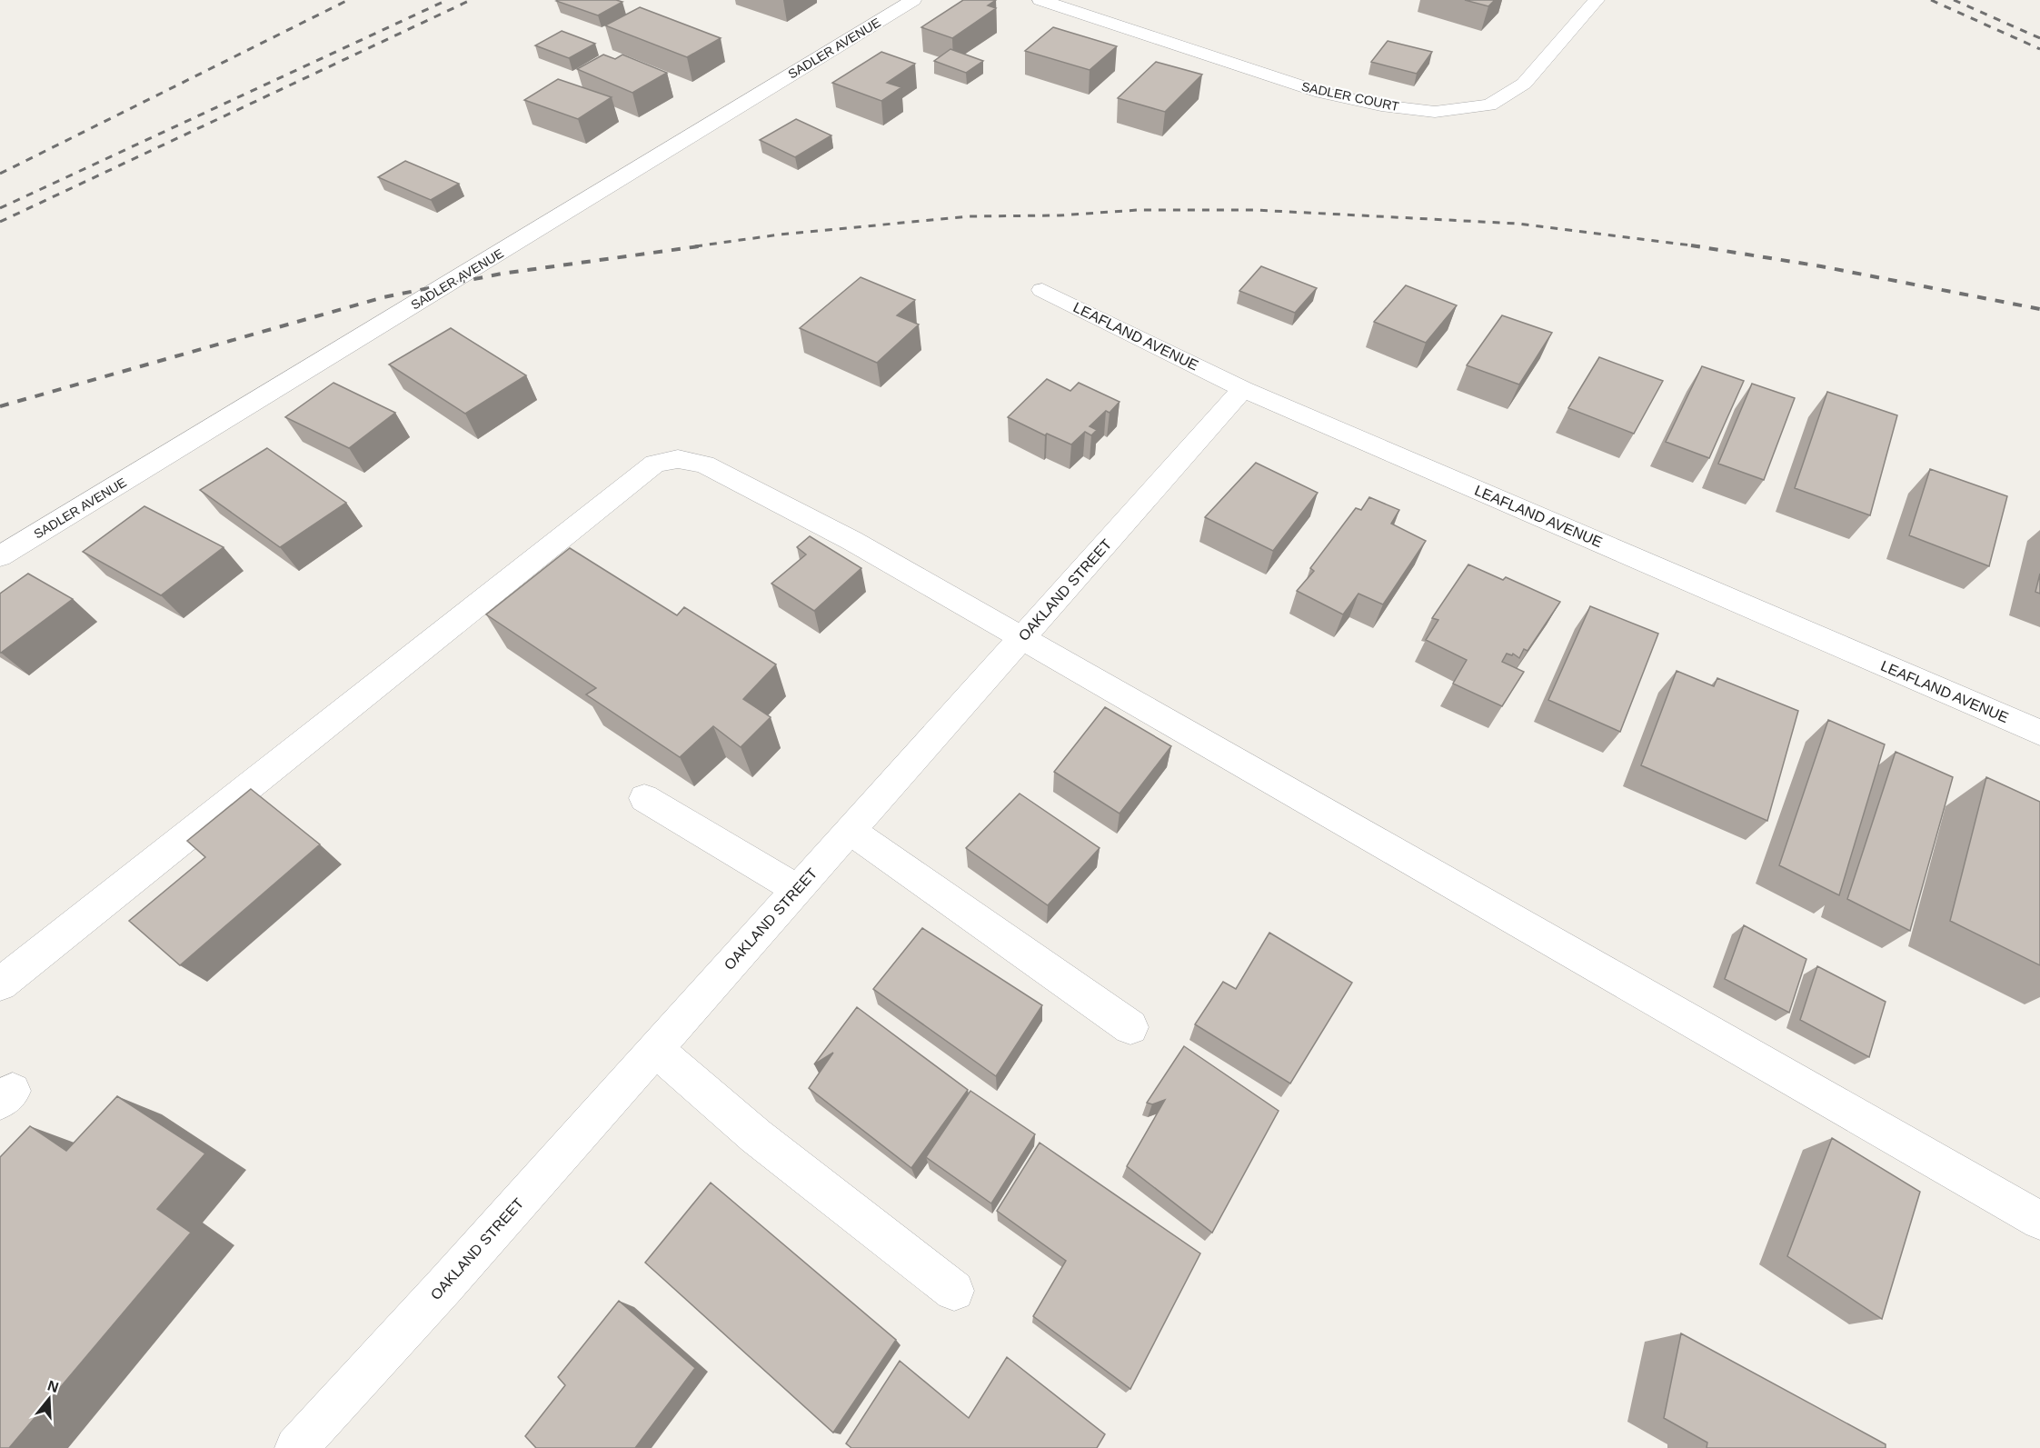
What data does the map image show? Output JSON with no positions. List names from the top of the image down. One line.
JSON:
{"streets":{"street":["SADLER AVENUE","SADLER COURT","LEAFLAND AVENUE","OAKLAND STREET"]},"crossings":[["LEAFLAND AVENUE","OAKLAND STREET"]],"north":"top"}
